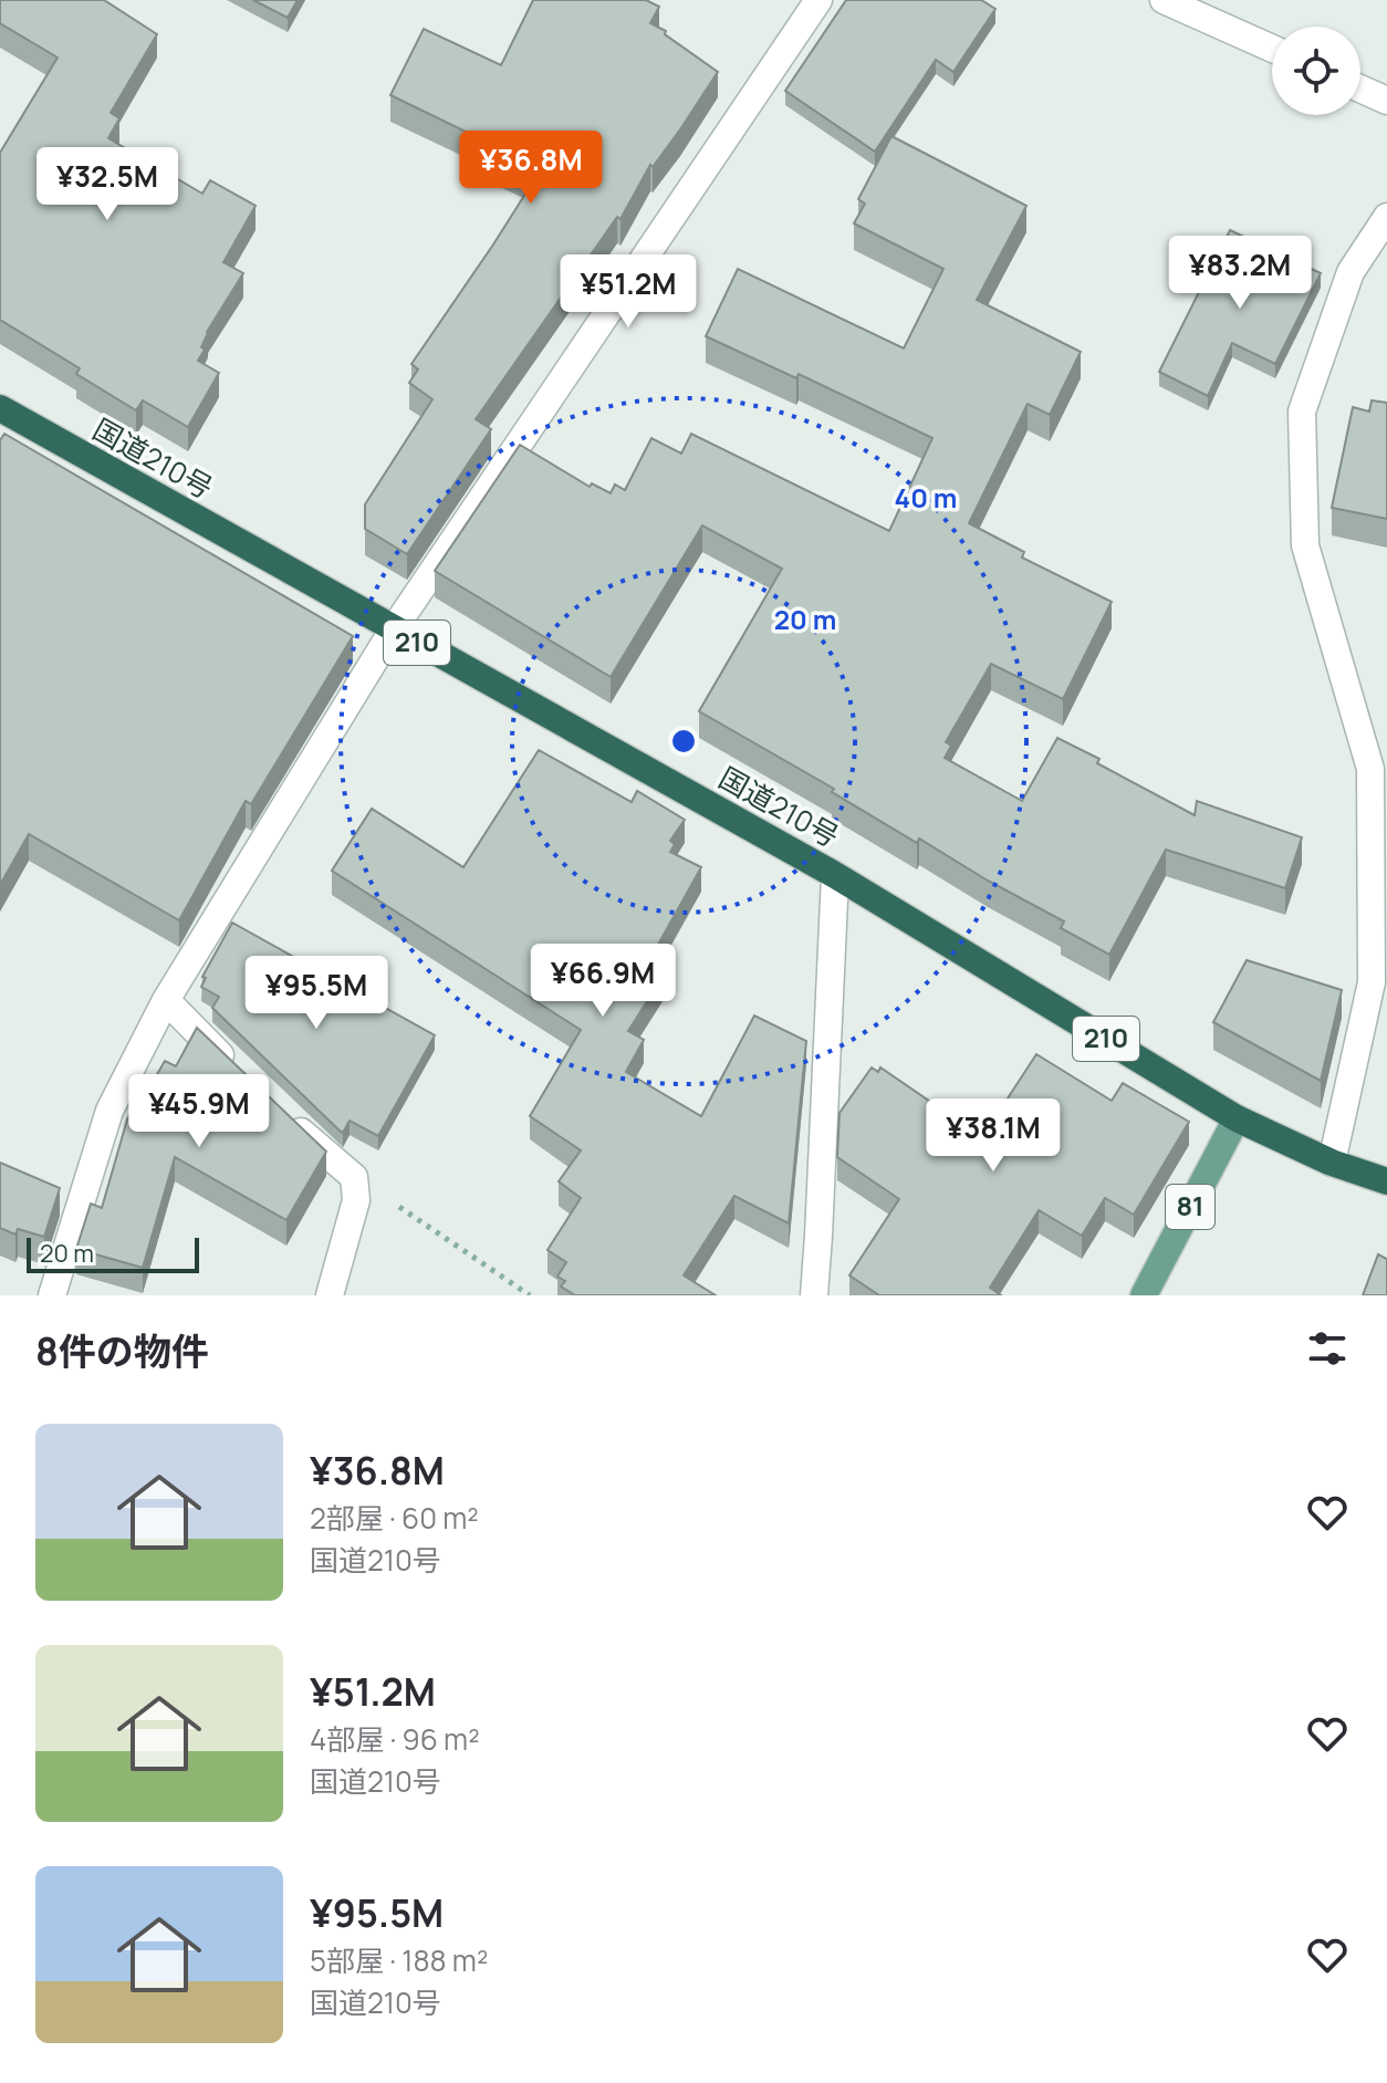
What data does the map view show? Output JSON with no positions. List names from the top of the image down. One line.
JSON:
{"streets":{"highway":["国道210号","210"],"main road":["81"]},"crossings":[["国道210号","81"]],"scale_bar":"20 m","page":{"price":["¥36.8M","¥32.5M","¥83.2M","¥51.2M","¥66.9M","¥95.5M","¥45.9M","¥38.1M"],"scale":"20 m","heading":"8件の物件","list":[{"name":"¥36.8M","note":"2部屋 · 60 m² · 国道210号"},{"name":"¥51.2M","note":"4部屋 · 96 m² · 国道210号"},{"name":"¥95.5M","note":"5部屋 · 188 m² · 国道210号"}]},"rings":["40 m","20 m"]}
